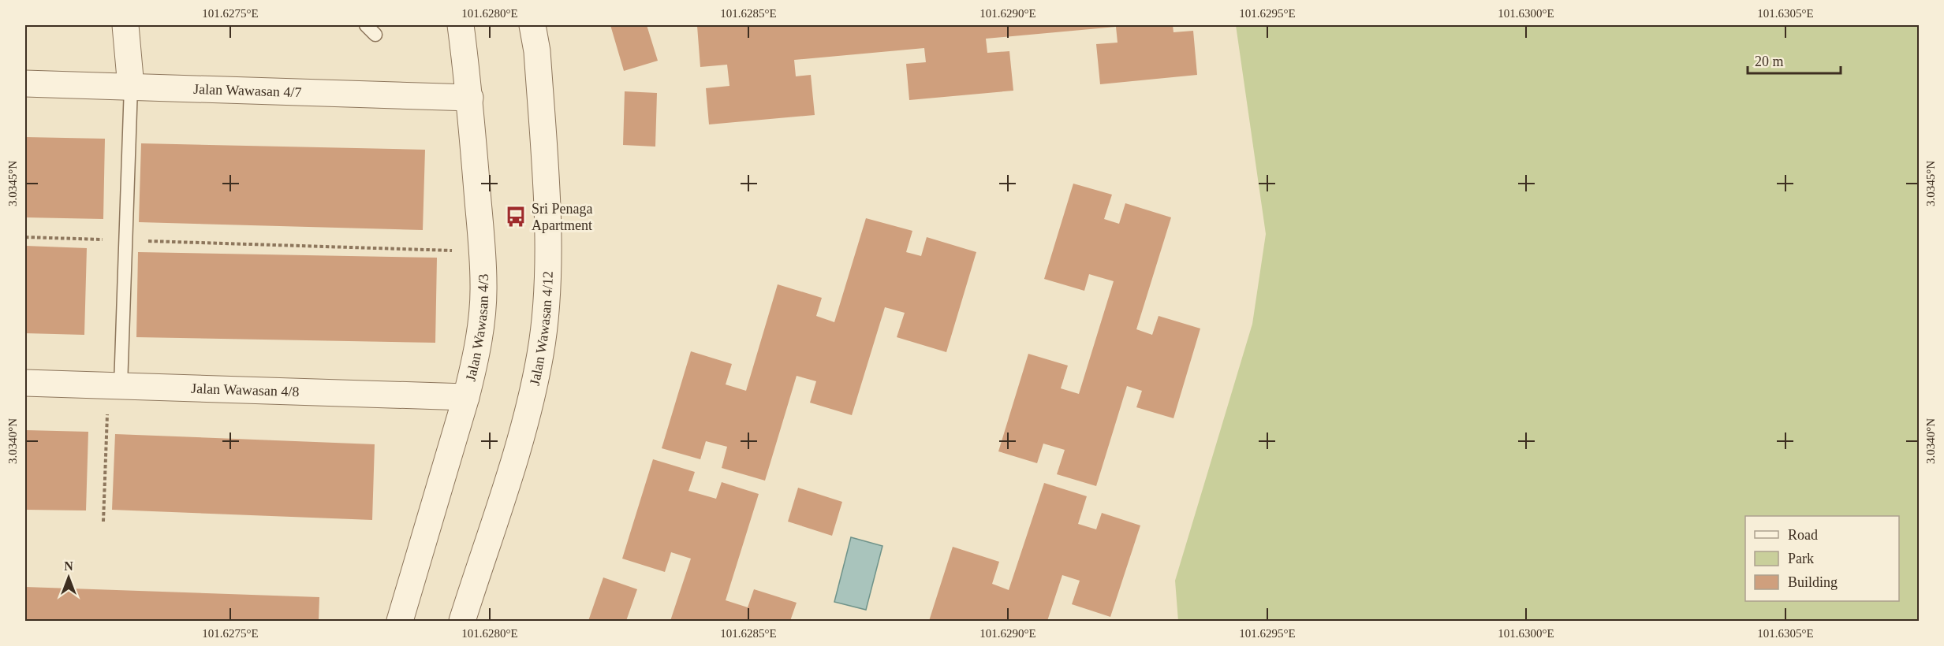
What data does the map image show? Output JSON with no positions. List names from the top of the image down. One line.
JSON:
{"streets":{"street":["Jalan Wawasan 4/7","Jalan Wawasan 4/3","Jalan Wawasan 4/12","Jalan Wawasan 4/8"]},"crossings":[["Jalan Wawasan 4/7","Jalan Wawasan 4/3"],["Jalan Wawasan 4/3","Jalan Wawasan 4/8"]],"places":{"bus stop":["Sri Penaga Apartment"]},"legend":["Road","Park","Building"],"scale_bar":"20 m","north":"top","coordinates":["101.6275°E","101.6280°E","101.6285°E","101.6290°E","101.6295°E","101.6300°E","101.6305°E","3.0345°N","3.0340°N"]}
